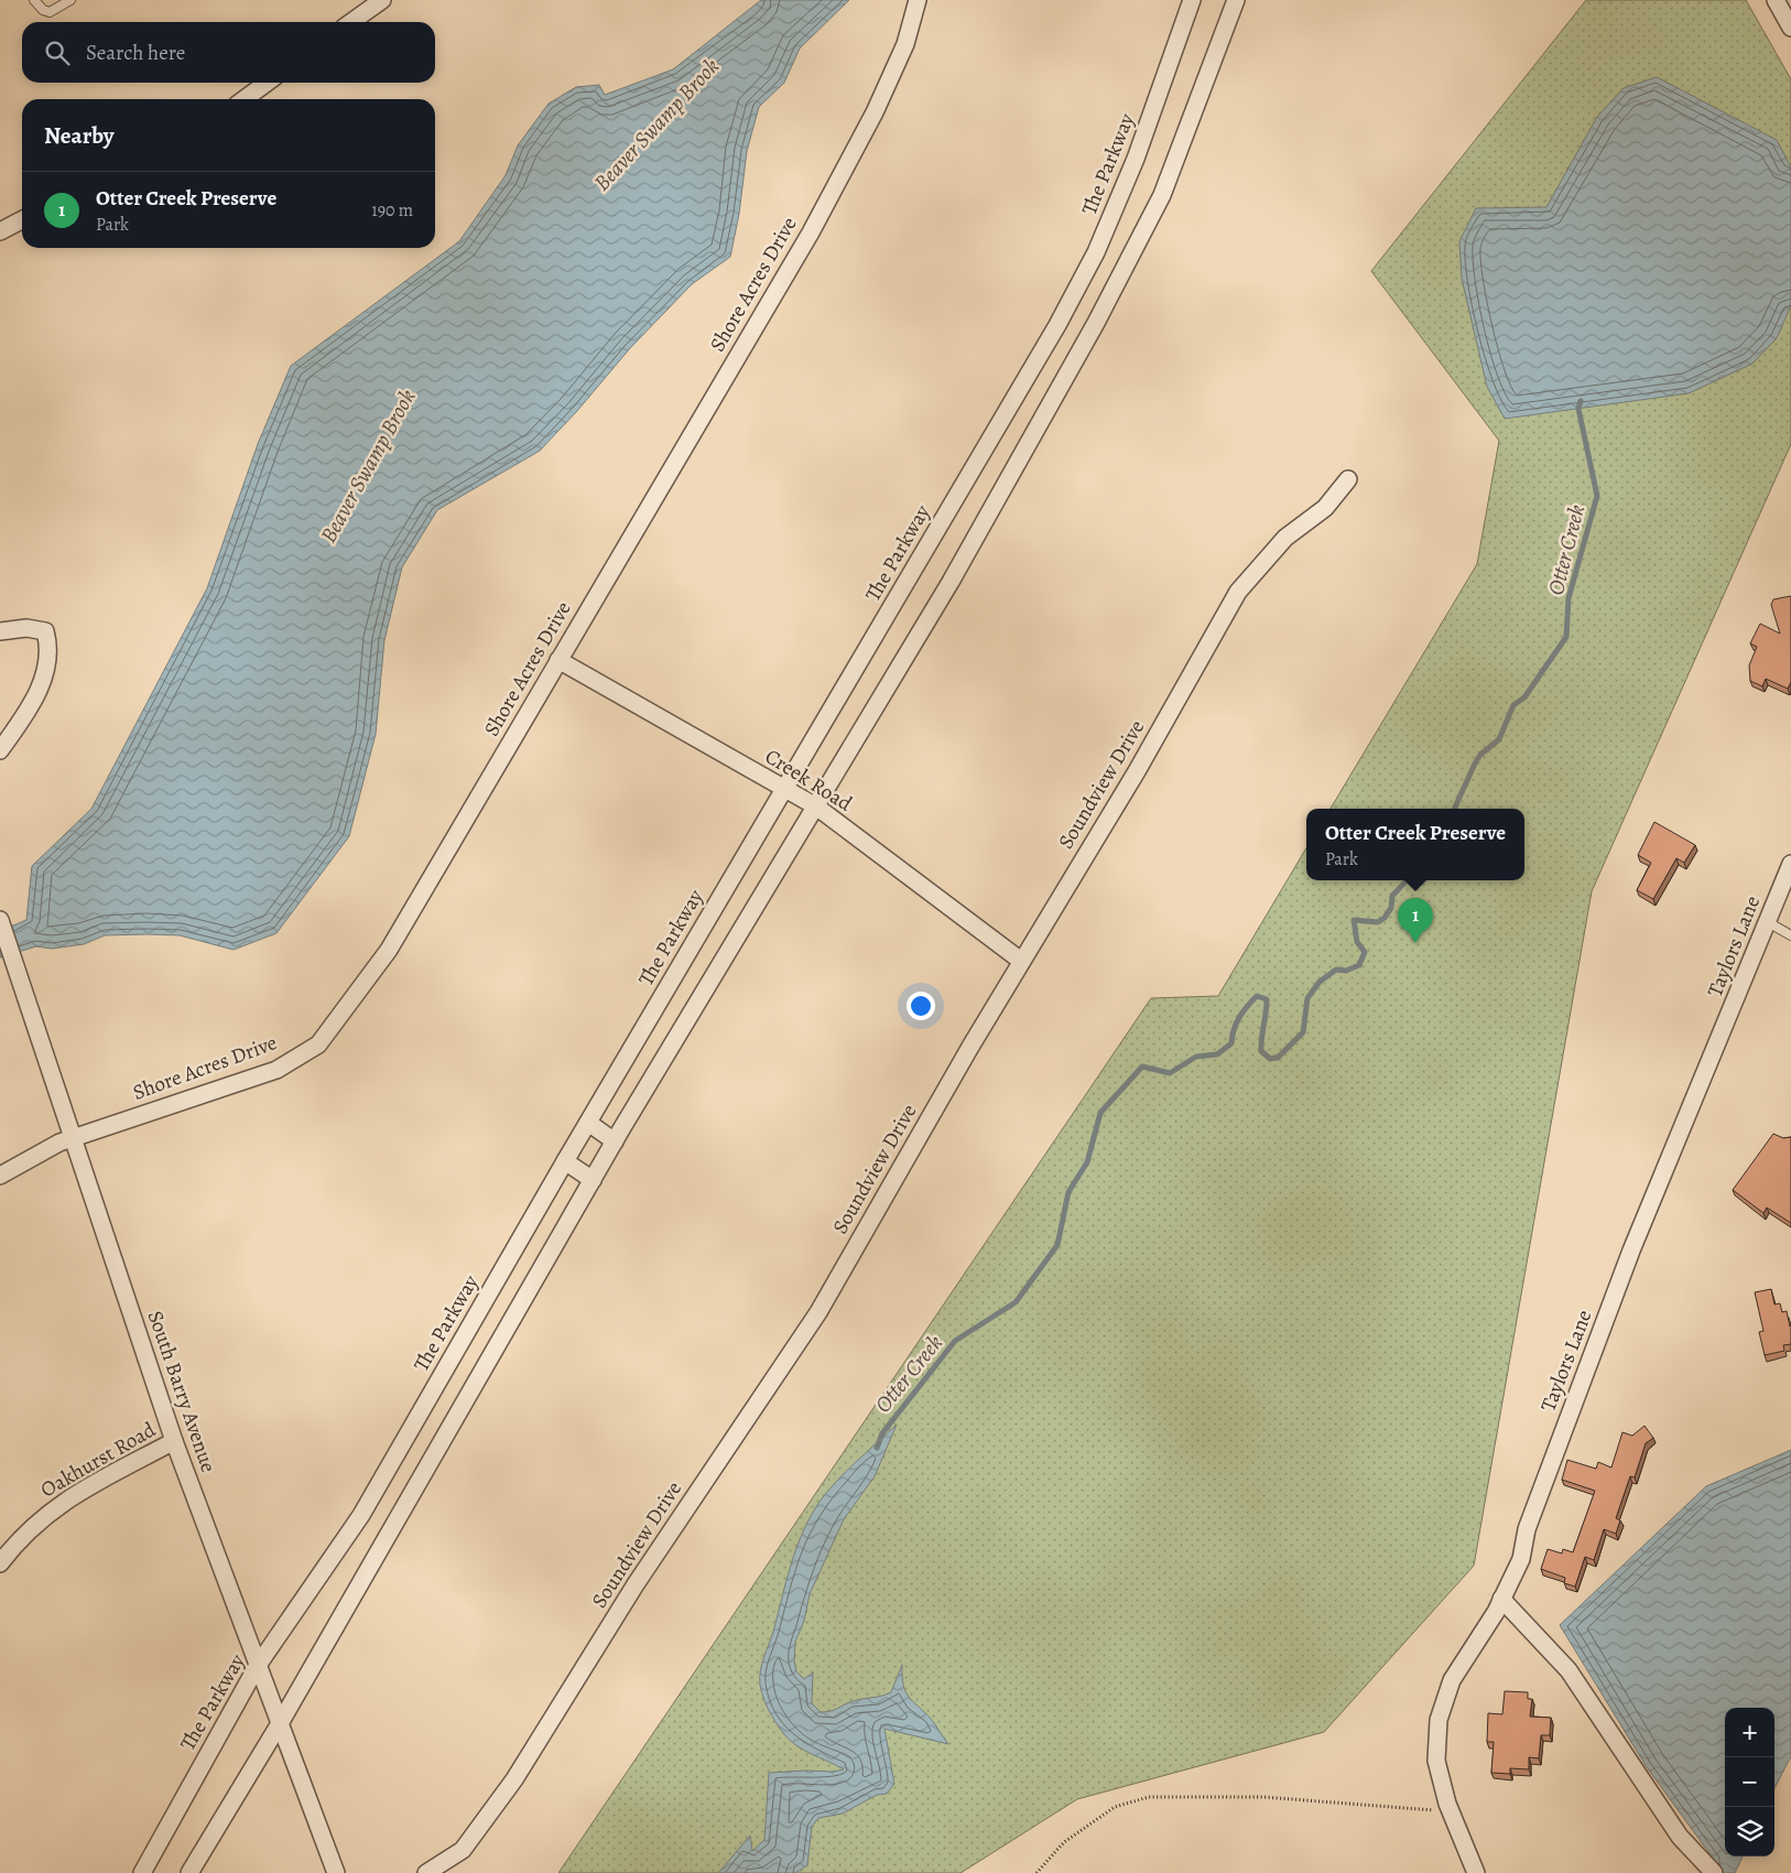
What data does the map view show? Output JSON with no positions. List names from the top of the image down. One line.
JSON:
{"streets":{"street":["The Parkway","Shore Acres Drive","Creek Road","Soundview Drive","Taylors Lane","South Barry Avenue","Oakhurst Road"]},"crossings":[["The Parkway","Creek Road"],["The Parkway","South Barry Avenue"],["Shore Acres Drive","Creek Road"],["Shore Acres Drive","South Barry Avenue"],["Creek Road","Soundview Drive"],["South Barry Avenue","Oakhurst Road"]],"water":["Beaver Swamp Brook","Otter Creek"],"page":{"search":"Search here","heading":"Nearby","list":[{"mark":"1","name":"Otter Creek Preserve","note":"Park","value":"190 m"}],"popup":["Otter Creek Preserve","Park"],"pins":"1","map_buttons":["+","−"]}}
